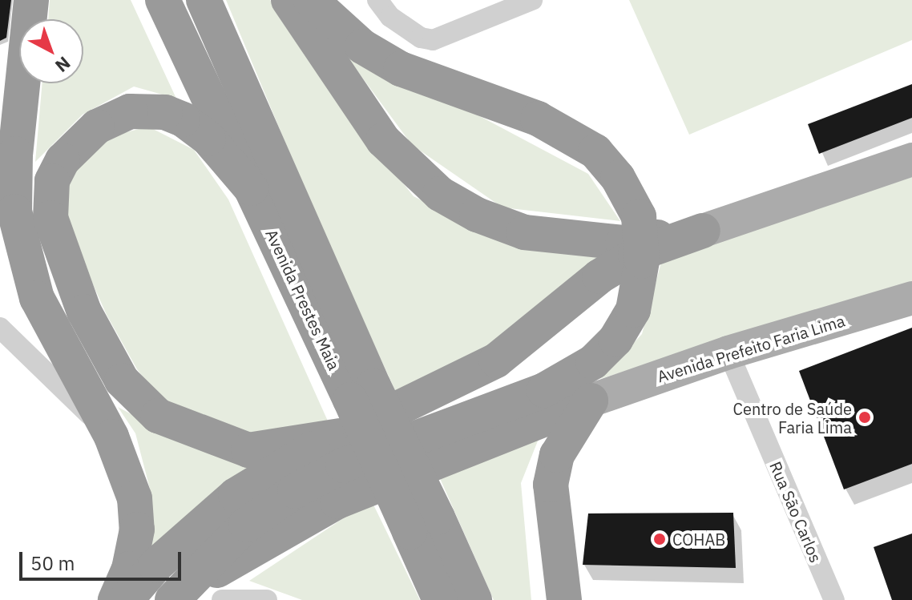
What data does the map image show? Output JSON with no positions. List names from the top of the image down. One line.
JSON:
{"streets":{"highway":["Avenida Prestes Maia"],"main road":["Avenida Prefeito Faria Lima"],"street":["Rua São Carlos"]},"crossings":[["Avenida Prefeito Faria Lima","Rua São Carlos"]],"places":["Centro de Saúde Faria Lima","COHAB"],"scale_bar":"50 m","north":"bottom right"}
